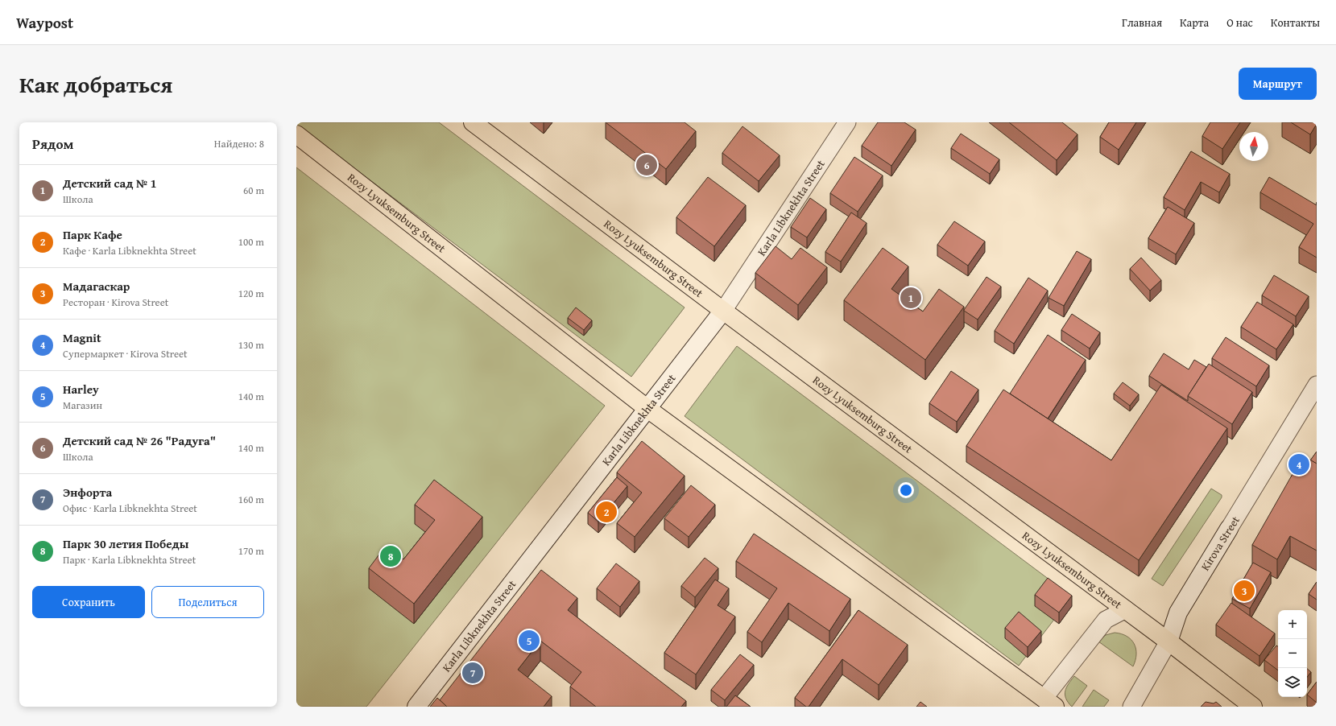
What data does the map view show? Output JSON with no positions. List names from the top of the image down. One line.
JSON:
{"streets":{"main road":["Rozy Lyuksemburg Street"],"street":["Karla Libknekhta Street","Kirova Street"]},"crossings":[["Karla Libknekhta Street","Rozy Lyuksemburg Street"],["Rozy Lyuksemburg Street","Kirova Street"]],"north":"top","page":{"header":"Waypost","nav":["Главная","Карта","О нас","Контакты"],"title":"Как добраться","buttons":["Маршрут",["Сохранить","Поделиться"]],"heading":["Рядом","Найдено: 8"],"pins":["6","1","4","2","8","3","5","7"],"list":[{"mark":"1","name":"Детский сад № 1","note":"Школа","value":"60 m"},{"mark":"2","name":"Парк Кафе","note":"Кафе · Karla Libknekhta Street","value":"100 m"},{"mark":"3","name":"Мадагаскар","note":"Ресторан · Kirova Street","value":"120 m"},{"mark":"4","name":"Magnit","note":"Супермаркет · Kirova Street","value":"130 m"},{"mark":"5","name":"Harley","note":"Магазин","value":"140 m"},{"mark":"6","name":"Детский сад № 26 \"Радуга\"","note":"Школа","value":"140 m"},{"mark":"7","name":"Энфорта","note":"Офис · Karla Libknekhta Street","value":"160 m"},{"mark":"8","name":"Парк 30 летия Победы","note":"Парк · Karla Libknekhta Street","value":"170 m"}],"map_buttons":["+","−"]}}
